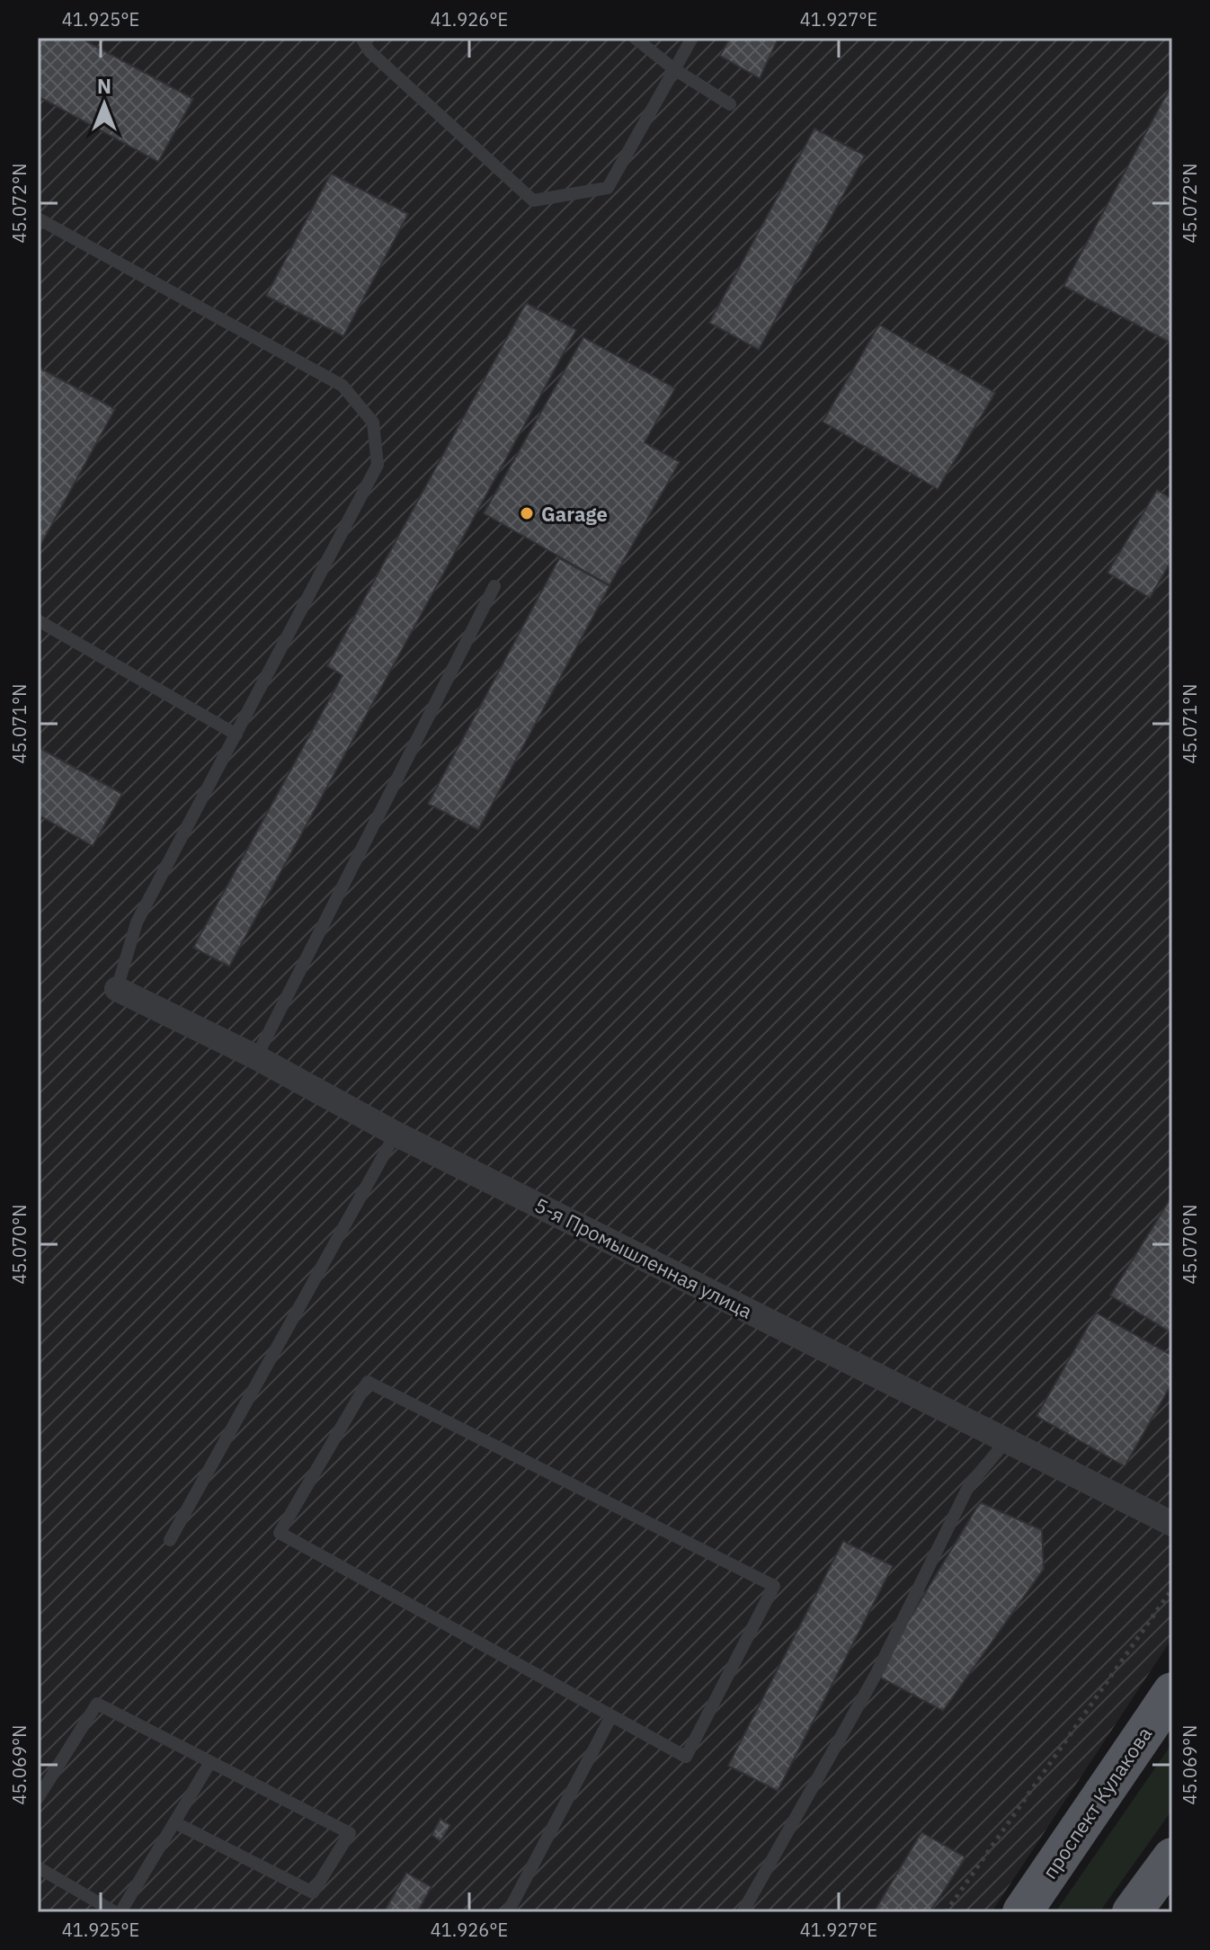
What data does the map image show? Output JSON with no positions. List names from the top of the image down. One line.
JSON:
{"streets":{"main road":["проспект Кулакова"],"street":["5-я Промышленная улица"]},"places":["Garage"],"north":"top","coordinates":["41.925°E","41.926°E","41.927°E","45.072°N","45.071°N","45.070°N","45.069°N"]}
